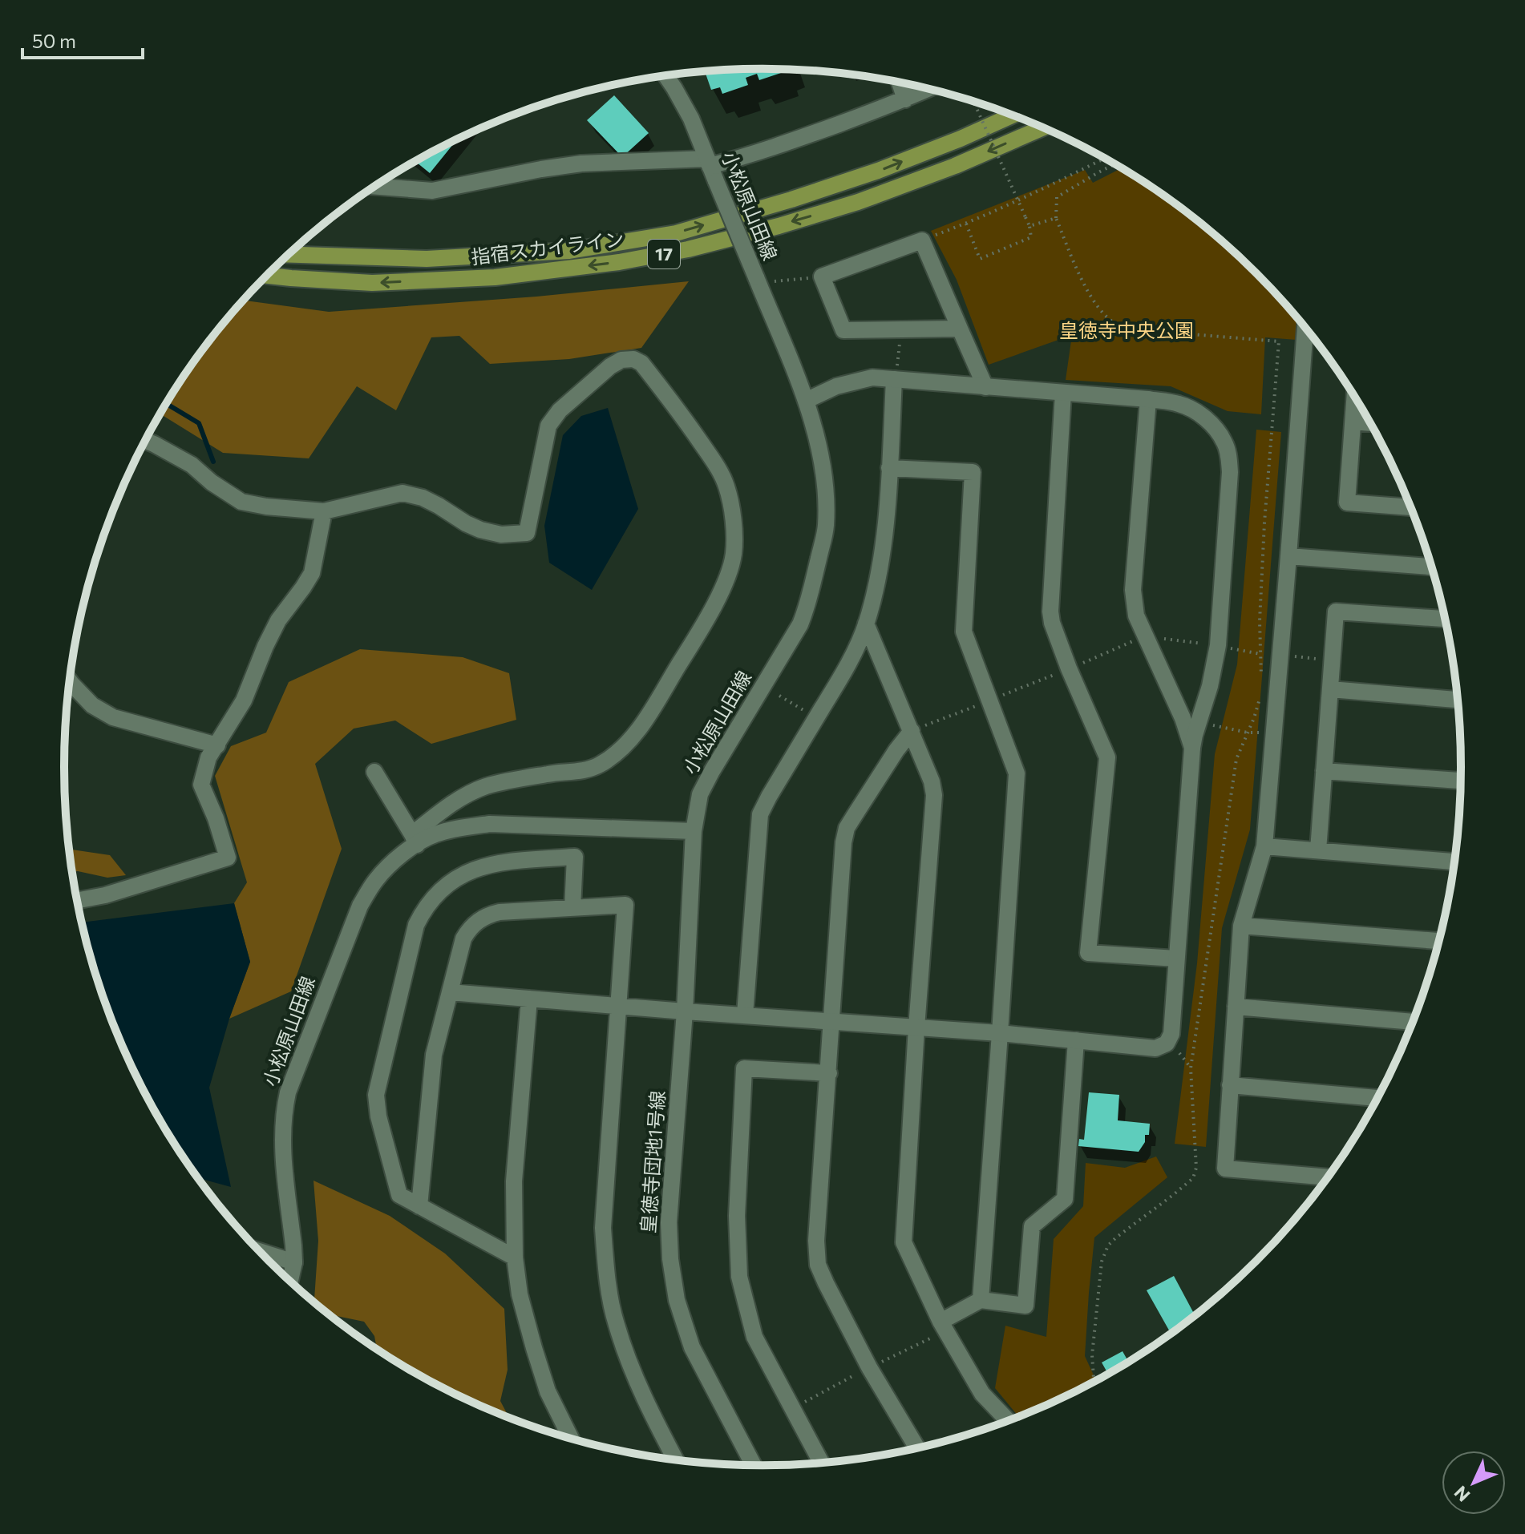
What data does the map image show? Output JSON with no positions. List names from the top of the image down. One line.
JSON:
{"streets":{"main road":["指宿スカイライン","17"],"street":["小松原山田線","皇徳寺団地1号線"]},"crossings":[["小松原山田線","皇徳寺団地1号線"]],"parks":["皇徳寺中央公園"],"scale_bar":"50 m","north":"bottom left"}
